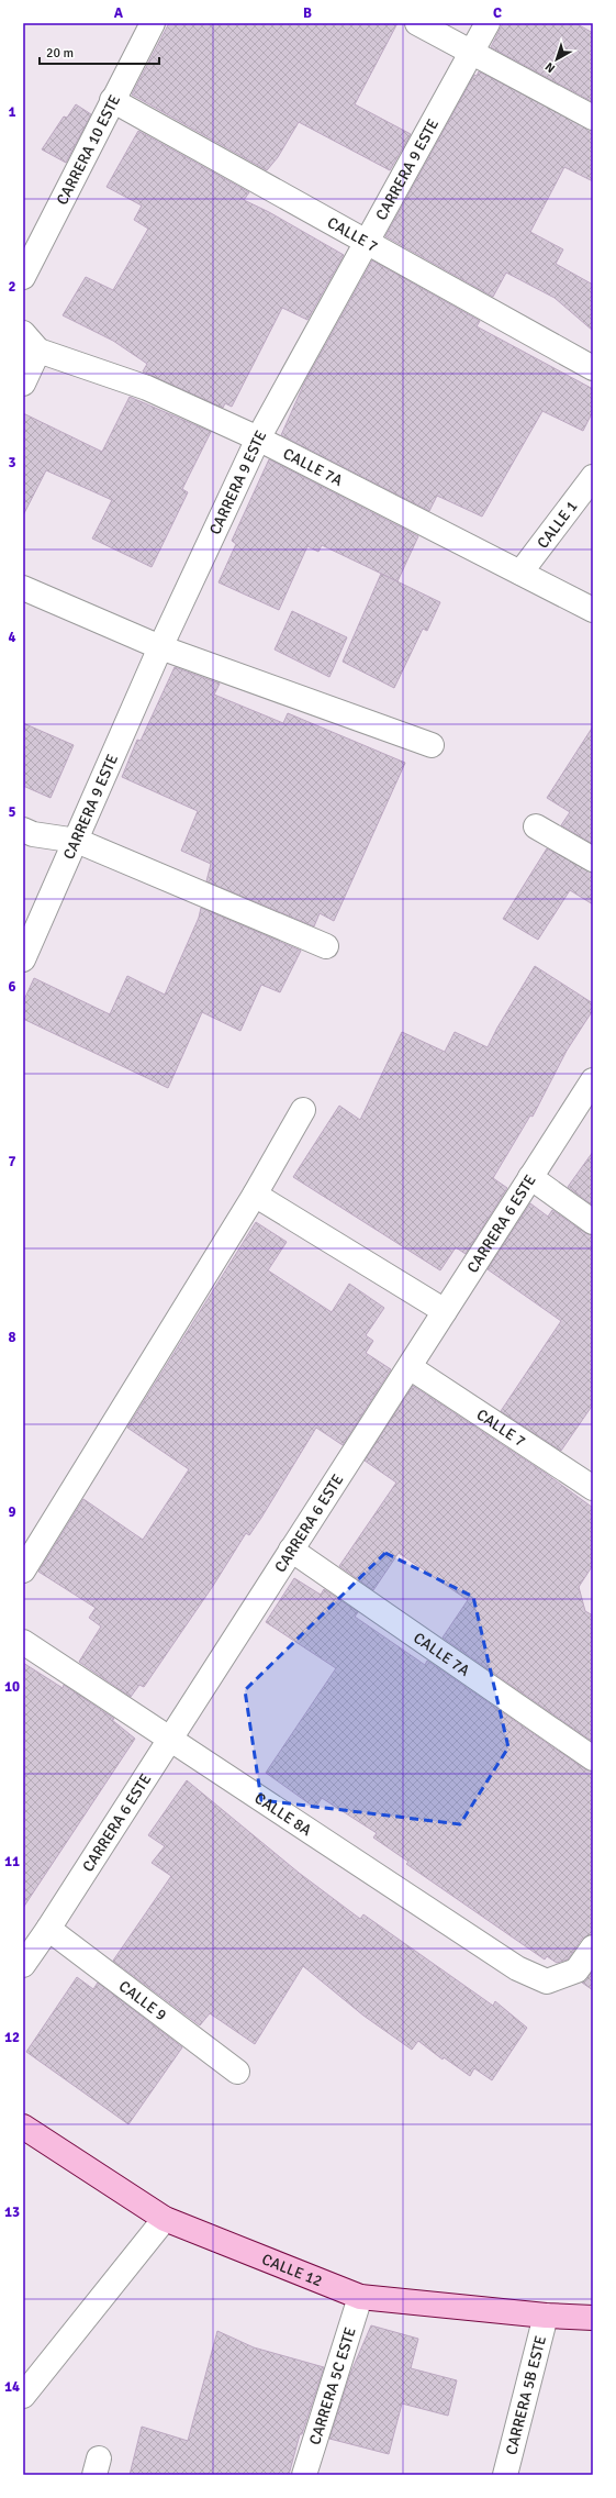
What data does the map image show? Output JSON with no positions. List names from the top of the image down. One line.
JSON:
{"streets":{"main road":["CALLE 12"],"street":["CARRERA 10 ESTE","CARRERA 9 ESTE","CALLE 7","CALLE 7A","CALLE 1","CARRERA 6 ESTE","CALLE 8A","CALLE 9","CARRERA 5C ESTE","CARRERA 5B ESTE"]},"crossings":[["CARRERA 10 ESTE","CALLE 7"],["CARRERA 9 ESTE","CALLE 7"],["CARRERA 9 ESTE","CALLE 7A"],["CALLE 7","CARRERA 6 ESTE"],["CALLE 7A","CALLE 1"],["CALLE 7A","CARRERA 6 ESTE"],["CARRERA 6 ESTE","CALLE 8A"],["CARRERA 6 ESTE","CALLE 9"],["CALLE 12","CARRERA 5C ESTE"],["CALLE 12","CARRERA 5B ESTE"]],"scale_bar":"20 m","north":"bottom left","grid":{"columns":["A","B","C"],"rows":["1","2","3","4","5","6","7","8","9","10","11","12","13","14"]}}
